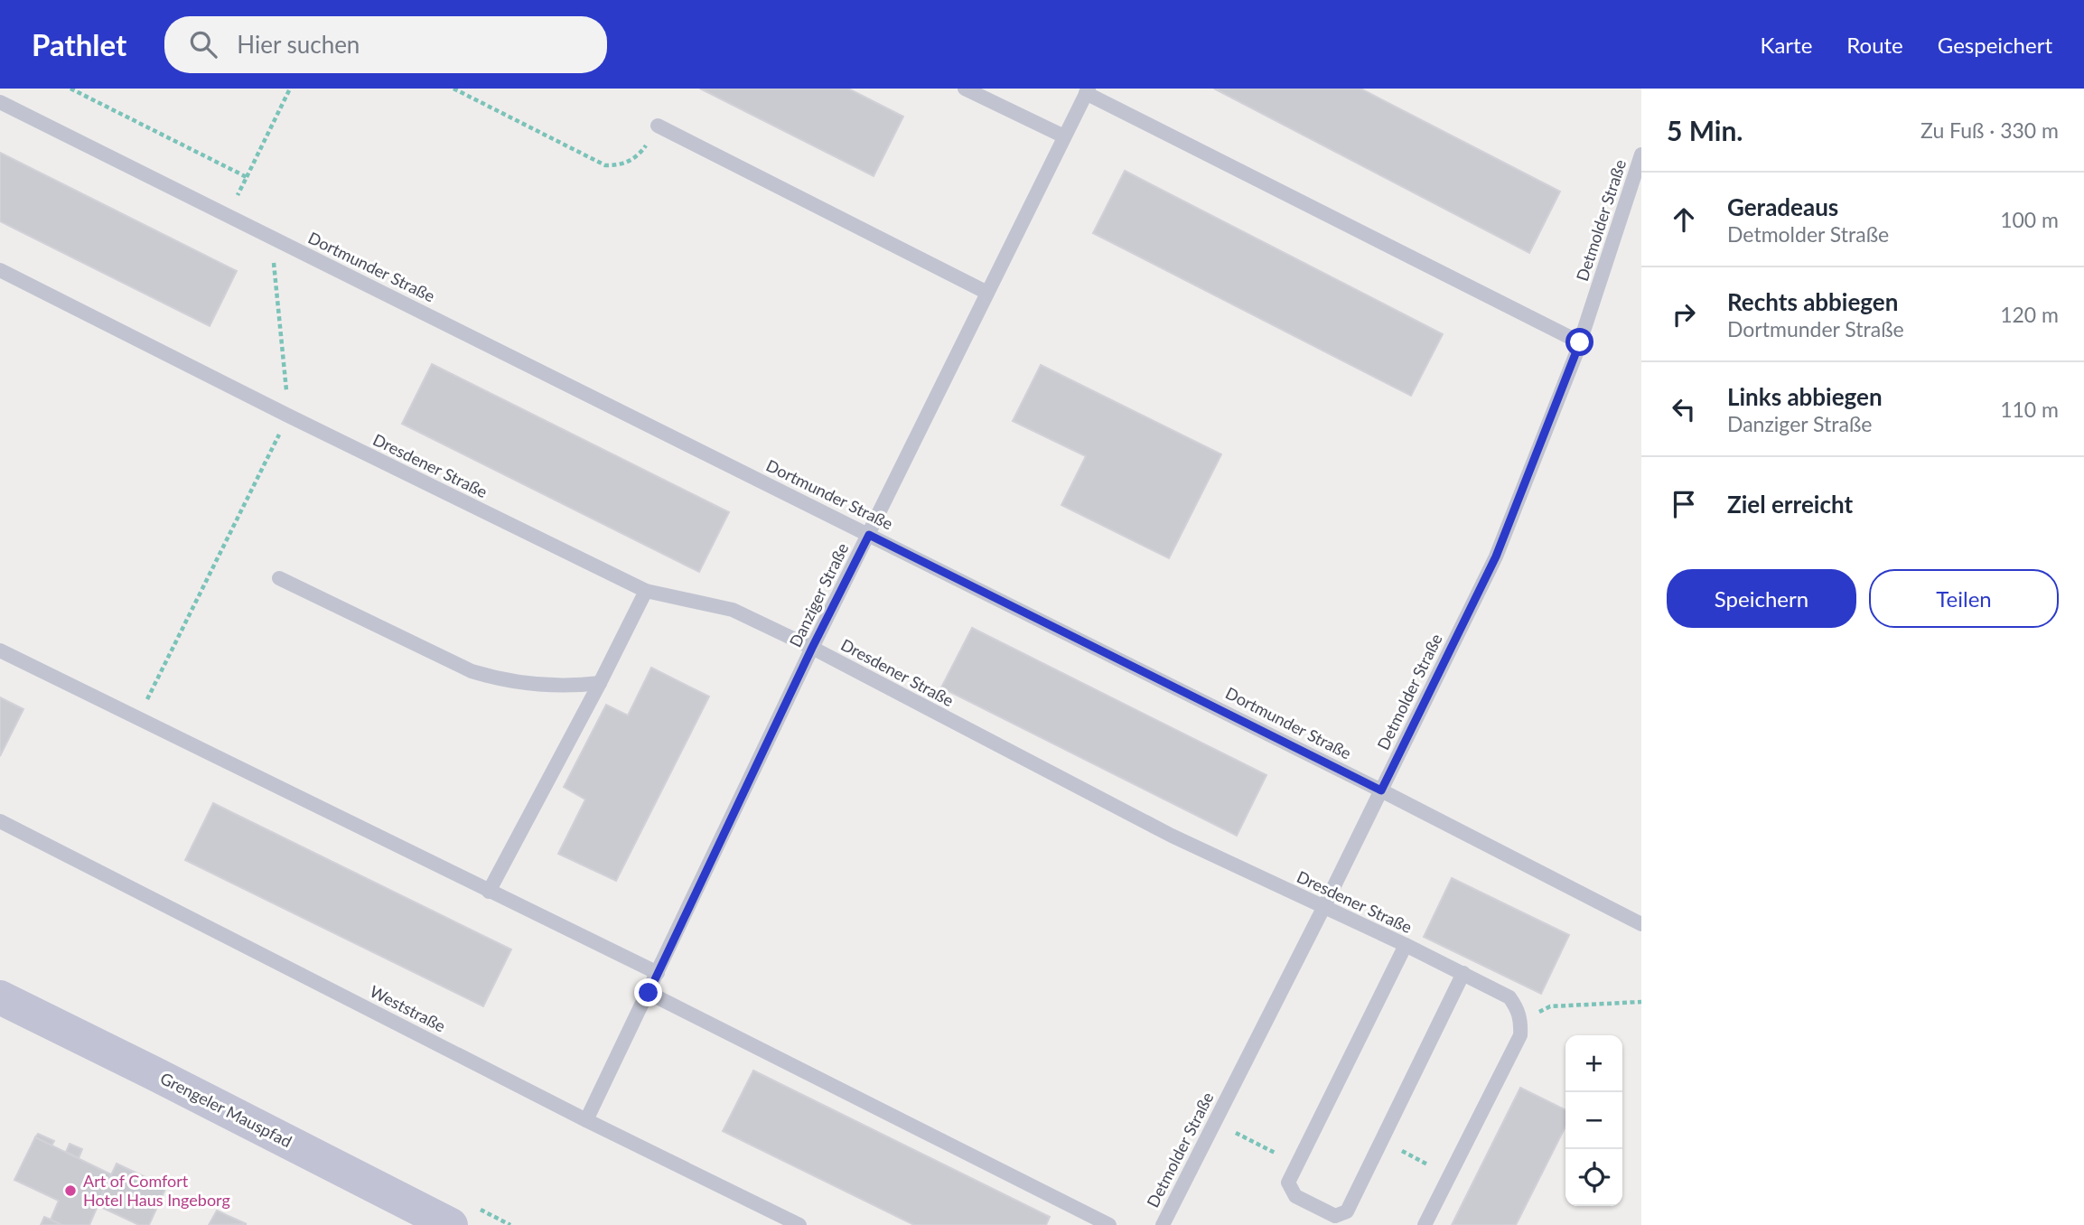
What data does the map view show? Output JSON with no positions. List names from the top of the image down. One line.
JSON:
{"streets":{"main road":["Grengeler Mauspfad"],"lane":["Detmolder Straße","Dortmunder Straße","Dresdener Straße","Danziger Straße","Weststraße"]},"crossings":[["Detmolder Straße","Dortmunder Straße"],["Detmolder Straße","Dresdener Straße"],["Dortmunder Straße","Danziger Straße"],["Dresdener Straße","Danziger Straße"],["Danziger Straße","Weststraße"]],"places":["Art of Comfort Hotel Haus Ingeborg"],"page":{"header":"Pathlet","search":"Hier suchen","nav":["Karte","Route","Gespeichert"],"heading":["5 Min.","Zu Fuß · 330 m"],"list":[["Geradeaus","Detmolder Straße","100 m"],["Rechts abbiegen","Dortmunder Straße","120 m"],["Links abbiegen","Danziger Straße","110 m"],"Ziel erreicht"],"buttons":["Speichern","Teilen"],"map_buttons":["+","−"]}}
